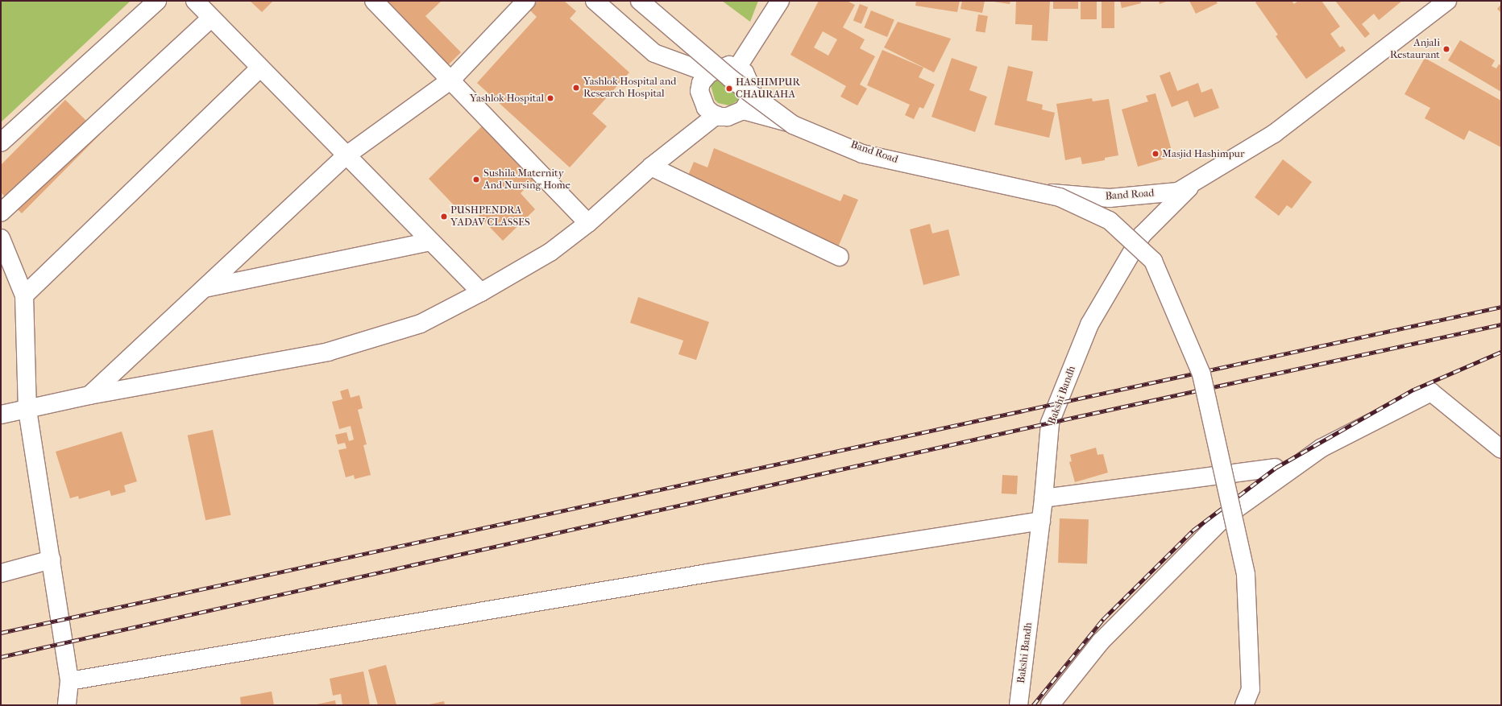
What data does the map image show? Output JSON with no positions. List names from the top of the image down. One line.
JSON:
{"streets":{"street":["Band Road","Bakshi Bandh"]},"crossings":[["Band Road","Bakshi Bandh"]],"places":["Anjali Restaurant","Yashlok Hospital and Research Hospital","HASHIMPUR CHAURAHA","Yashlok Hospital","Masjid Hashimpur","Sushila Maternity And Nursing Home","PUSHPENDRA YADAV CLASSES"]}
